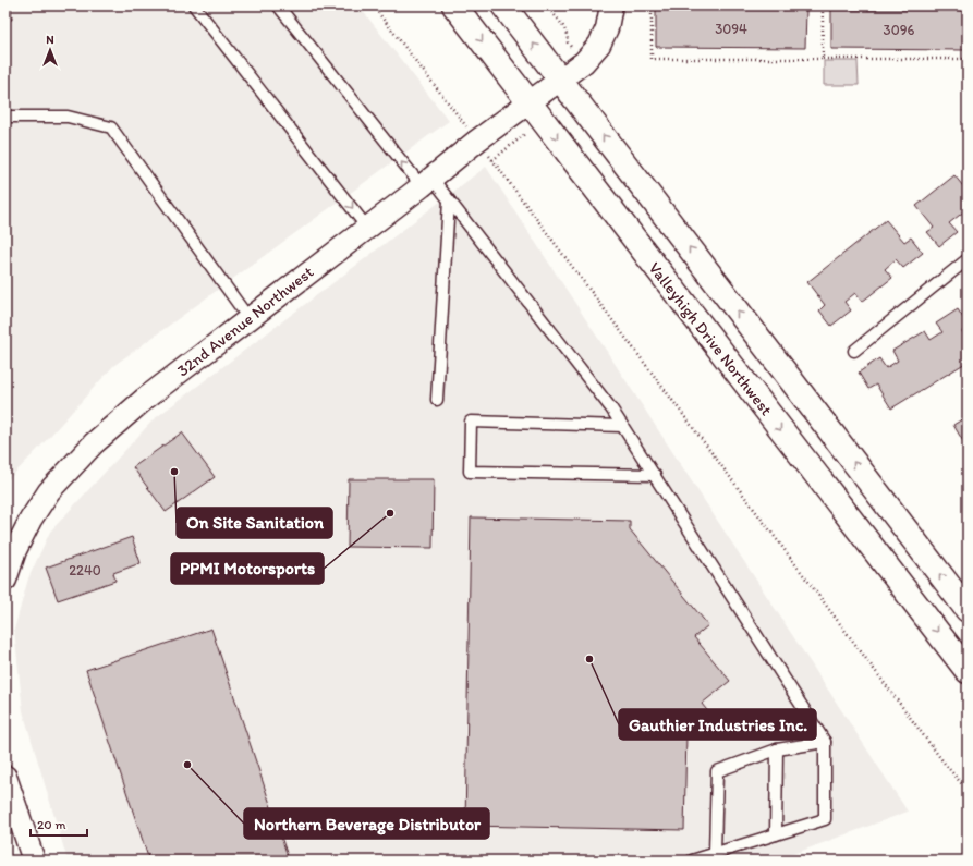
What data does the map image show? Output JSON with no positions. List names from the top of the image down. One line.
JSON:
{"streets":{"main road":["Valleyhigh Drive Northwest"],"street":["32nd Avenue Northwest"]},"crossings":[["32nd Avenue Northwest","Valleyhigh Drive Northwest"]],"places":["On Site Sanitation","PPMI Motorsports","Gauthier Industries Inc.","Northern Beverage Distributor"],"house_numbers":["3094","3096","2240"],"scale_bar":"20 m","north":"top"}
